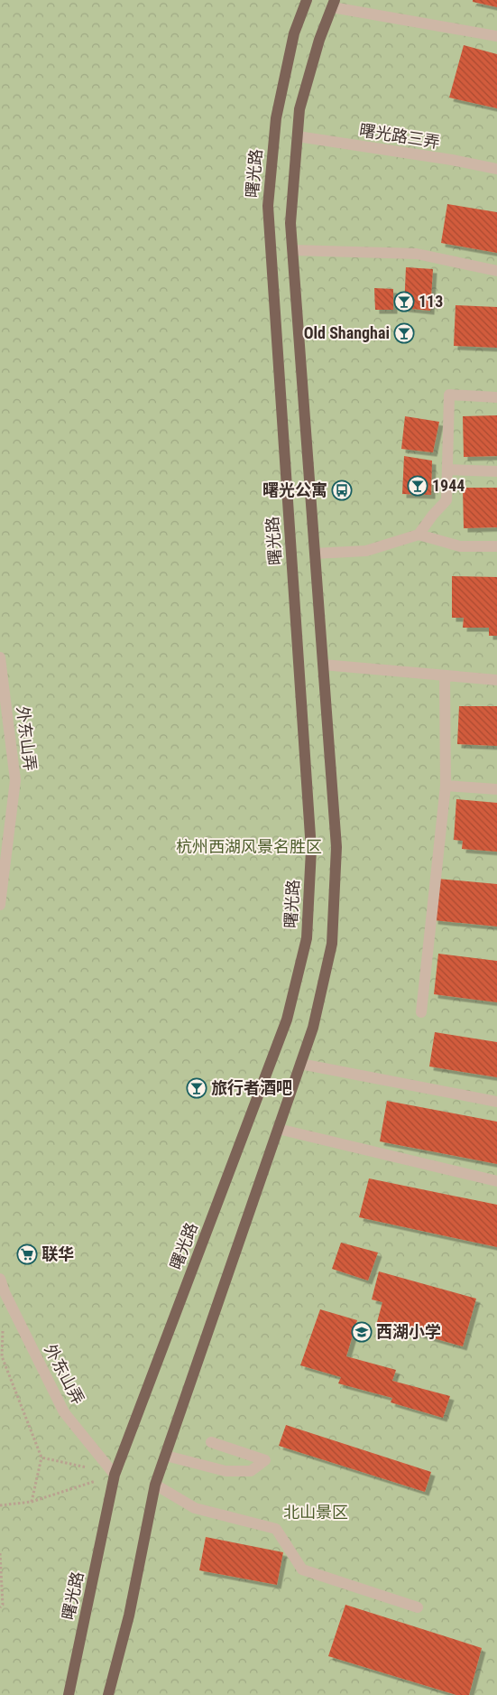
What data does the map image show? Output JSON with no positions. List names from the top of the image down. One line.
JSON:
{"streets":{"main road":["曙光路"],"street":["曙光路三弄","外东山弄"]},"crossings":[["曙光路","外东山弄"]],"parks":["杭州西湖风景名胜区","北山景区"],"places":{"bar":["113","Old Shanghai","1944","旅行者酒吧"],"bus stop":["曙光公寓"],"supermarket":["联华"],"school or university":["西湖小学"]}}
